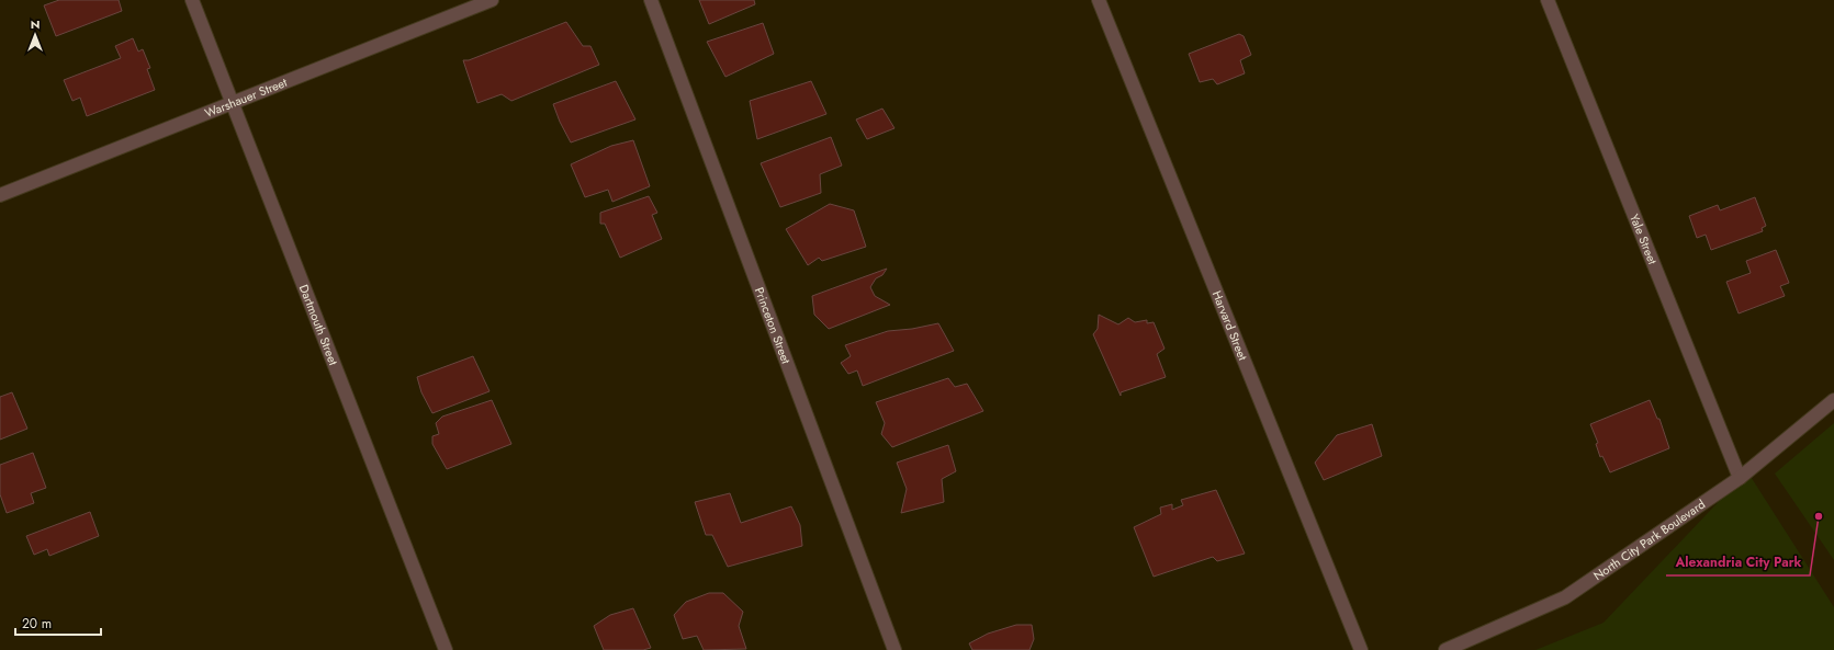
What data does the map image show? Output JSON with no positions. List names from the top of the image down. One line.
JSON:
{"streets":{"street":["Warshauer Street","Yale Street","Dartmouth Street","Princeton Street","Harvard Street","North City Park Boulevard"]},"crossings":[["Warshauer Street","Dartmouth Street"],["Yale Street","North City Park Boulevard"]],"places":["Alexandria City Park"],"scale_bar":"20 m","north":"top"}
